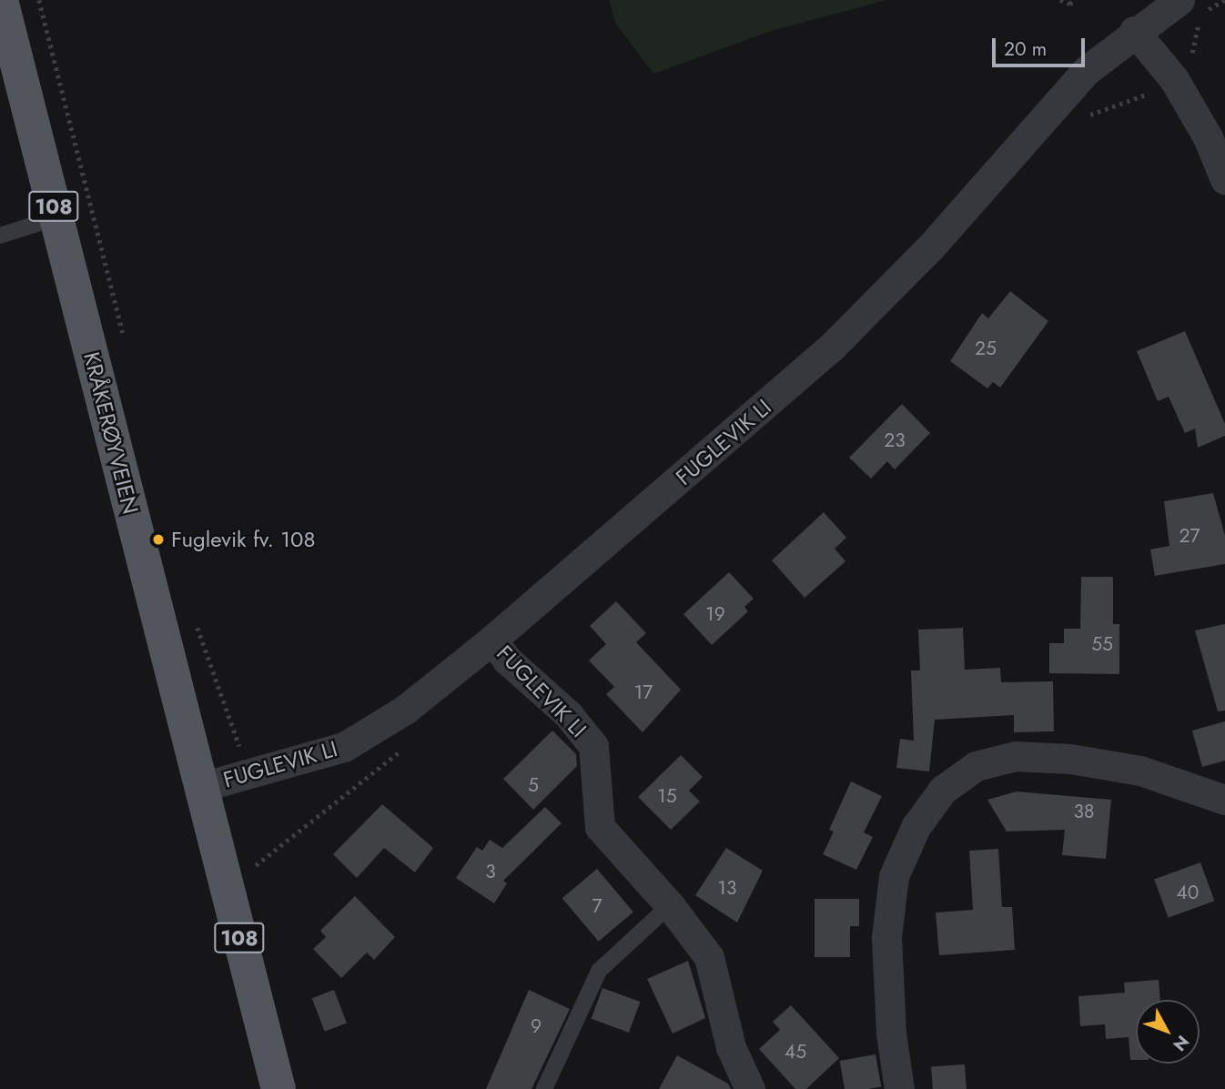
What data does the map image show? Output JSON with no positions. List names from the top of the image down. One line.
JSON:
{"streets":{"main road":["108","KRÅKERØYVEIEN"],"street":["FUGLEVIK LI"]},"crossings":[["KRÅKERØYVEIEN","FUGLEVIK LI"]],"places":["Fuglevik fv. 108"],"house_numbers":["25","23","27","19","55","17","5","15","38","3","13","40","7","9","45"],"scale_bar":"20 m","north":"bottom right"}
